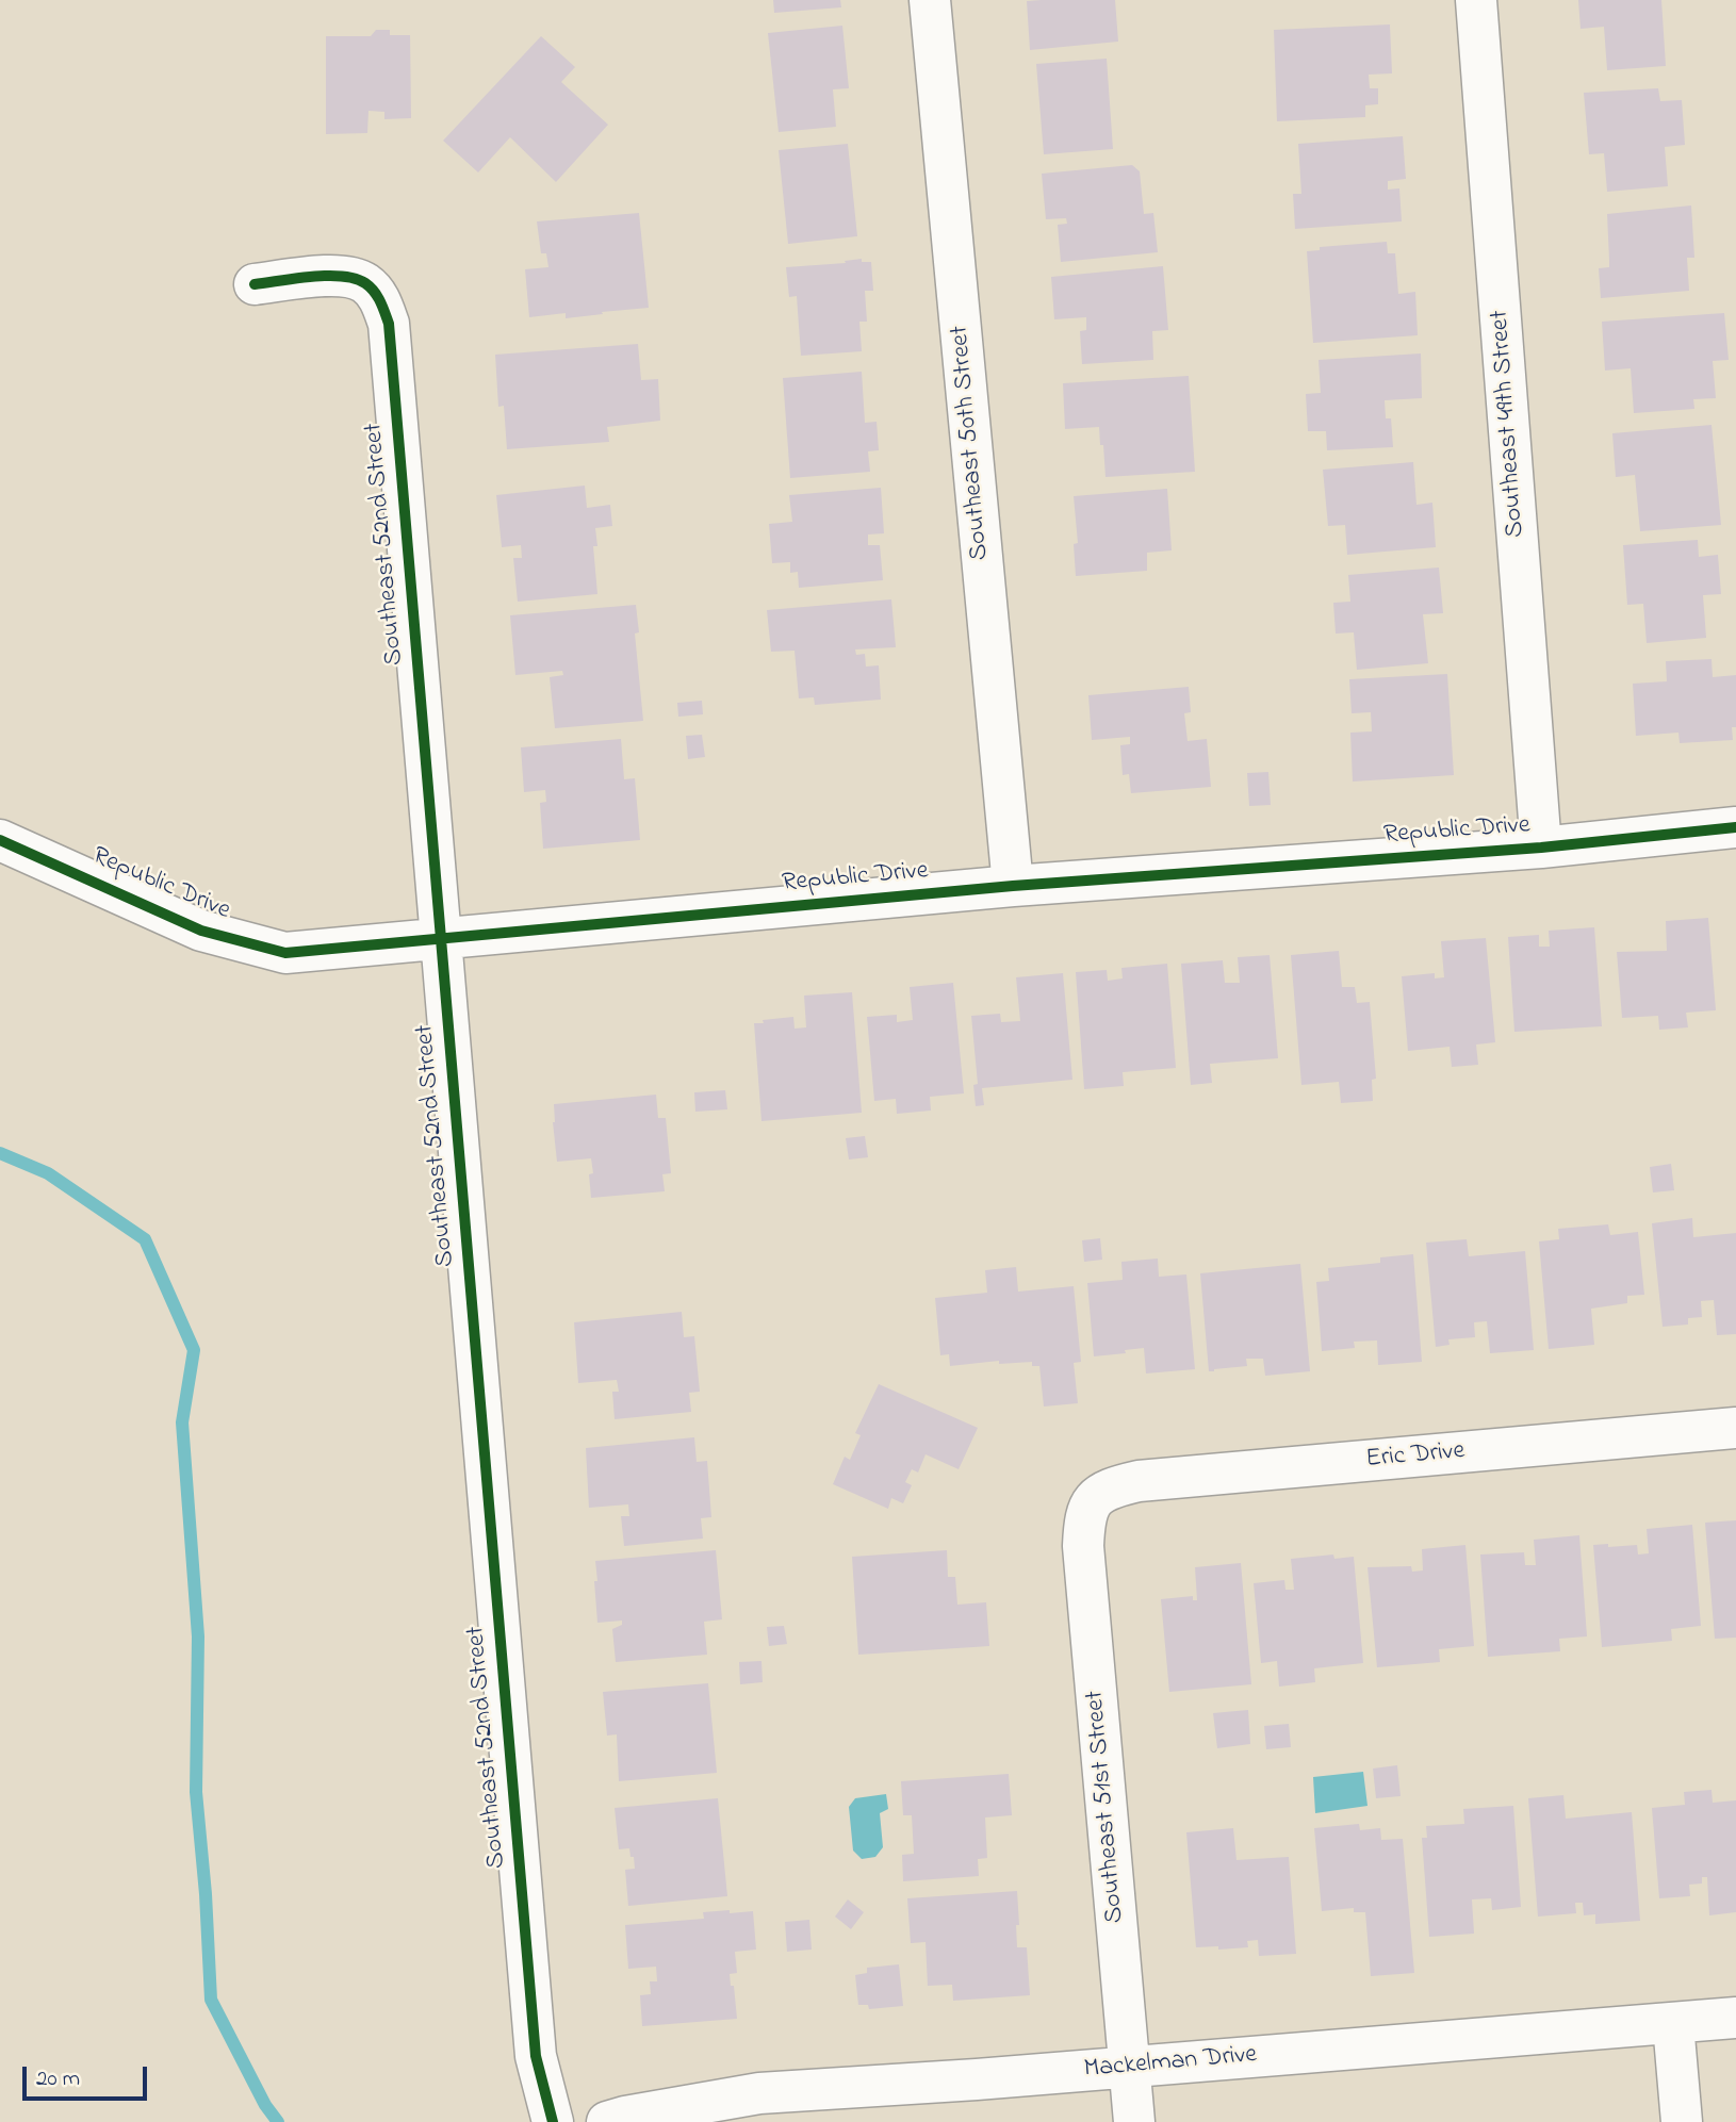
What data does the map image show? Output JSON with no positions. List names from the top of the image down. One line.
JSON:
{"streets":{"street":["Southeast 49th Street","Southeast 50th Street","Southeast 52nd Street","Republic Drive","Eric Drive","Southeast 51st Street","Mackelman Drive"]},"crossings":[["Southeast 49th Street","Republic Drive"],["Southeast 50th Street","Republic Drive"],["Southeast 52nd Street","Republic Drive"],["Eric Drive","Southeast 51st Street"],["Southeast 51st Street","Mackelman Drive"]],"scale_bar":"20 m"}
